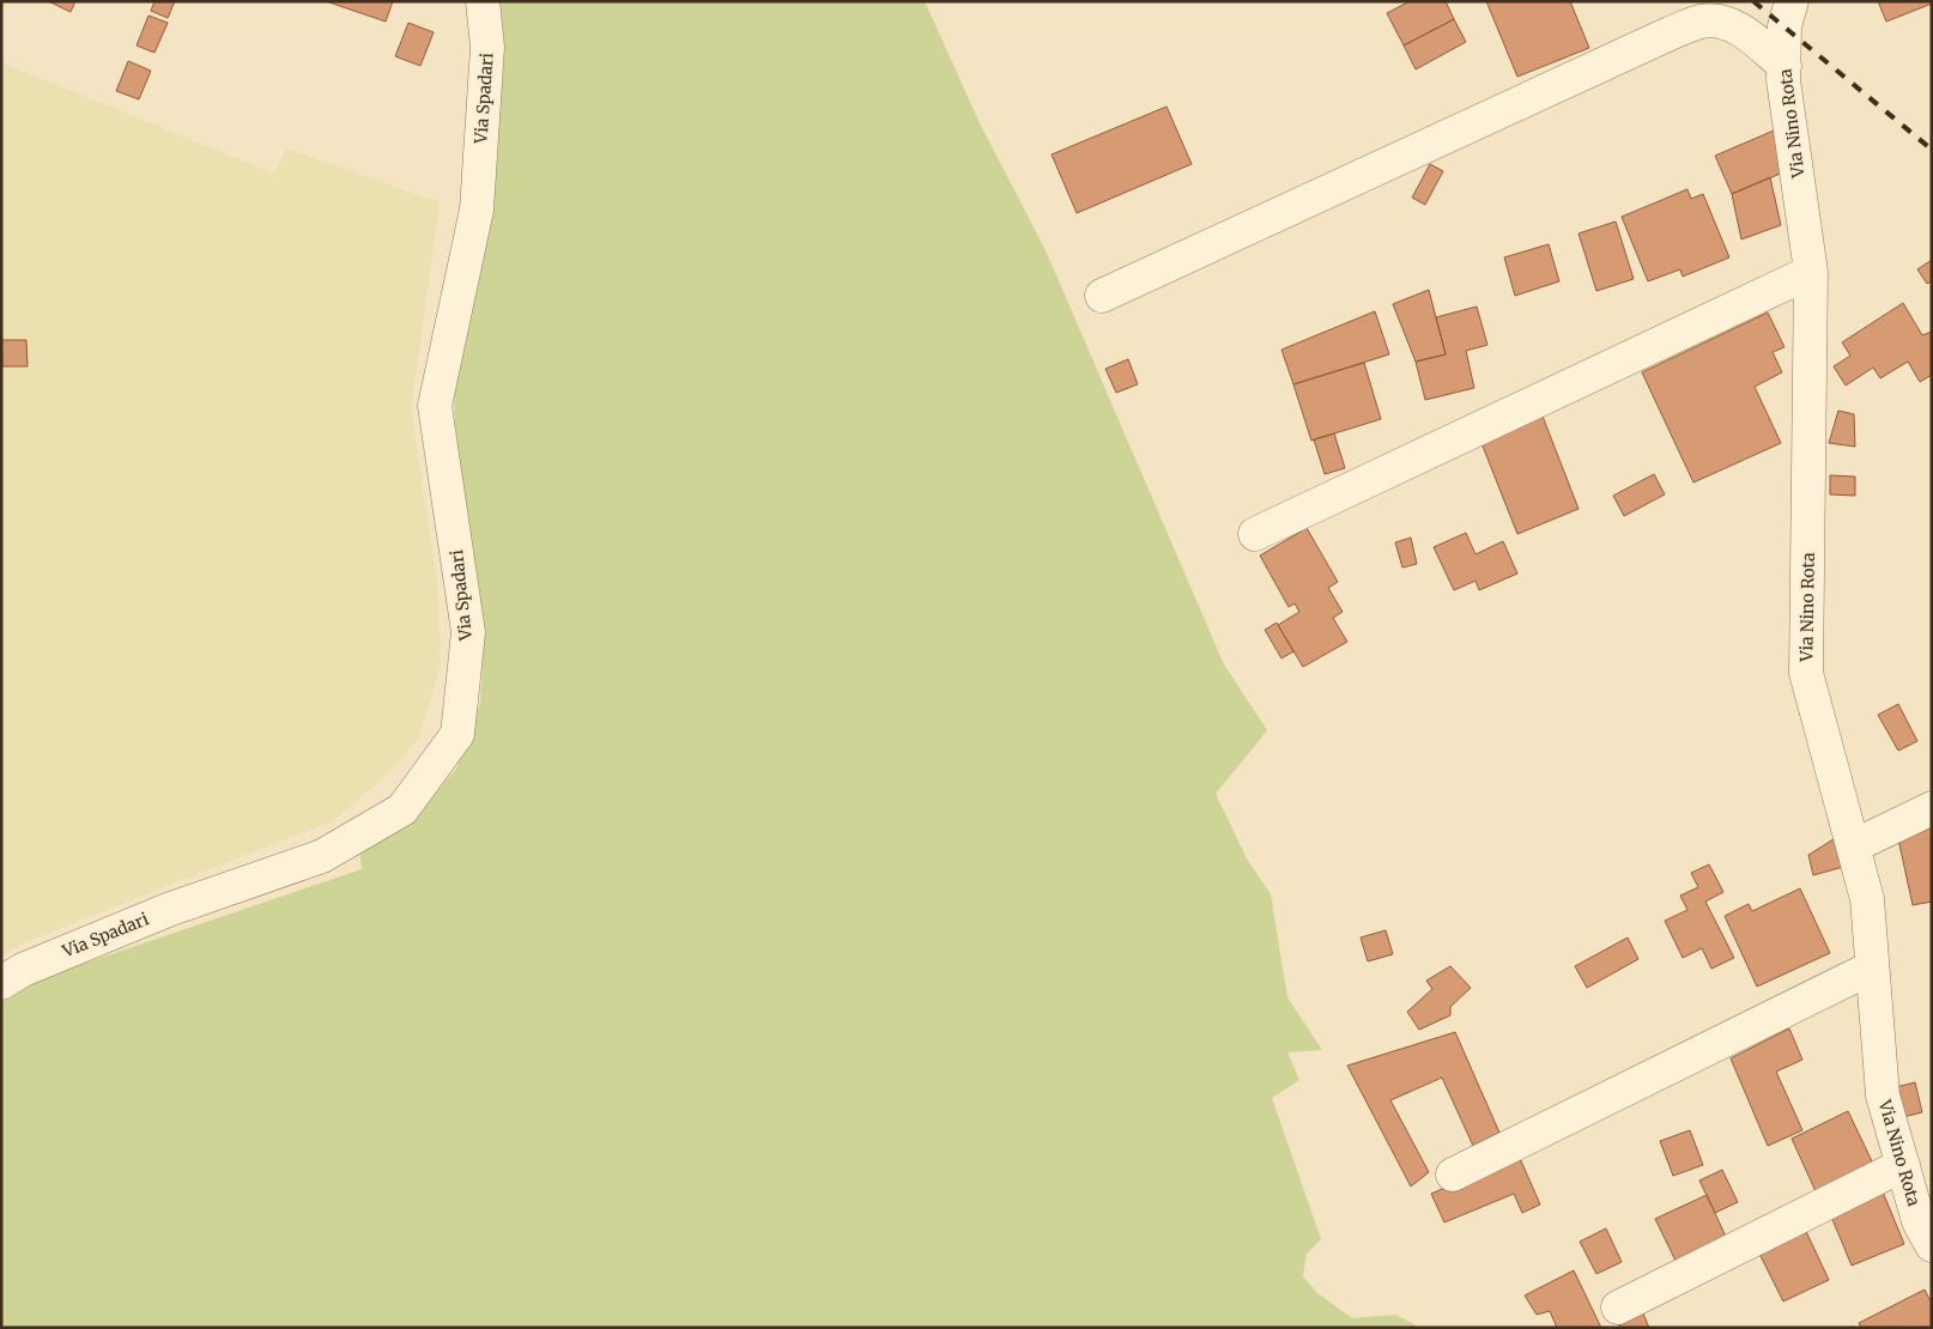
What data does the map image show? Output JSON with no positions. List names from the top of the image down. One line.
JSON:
{"streets":{"street":["Via Spadari","Via Nino Rota"]}}
